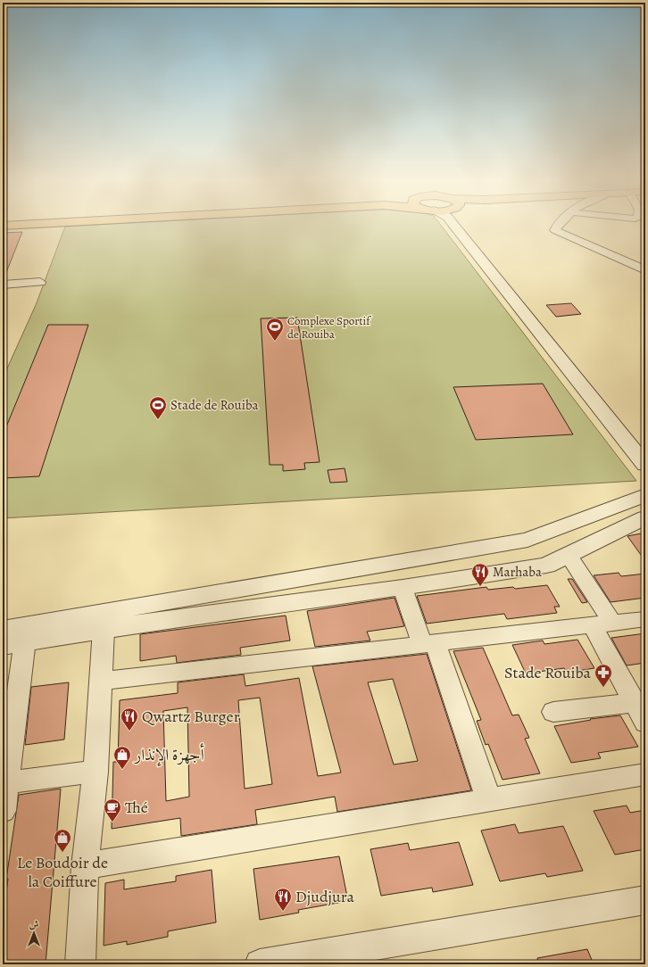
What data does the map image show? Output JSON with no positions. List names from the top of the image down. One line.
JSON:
{"places":{"sports":["Complexe Sportif de Rouiba","Stade de Rouiba"],"restaurant":["Marhaba","Qwartz Burger","Djudjura"],"pharmacy":["Stade Rouiba"],"shop":["أجهزة الإنذار","Le Boudoir de la Coiffure"],"cafe":["Thé"]},"north":"top"}
